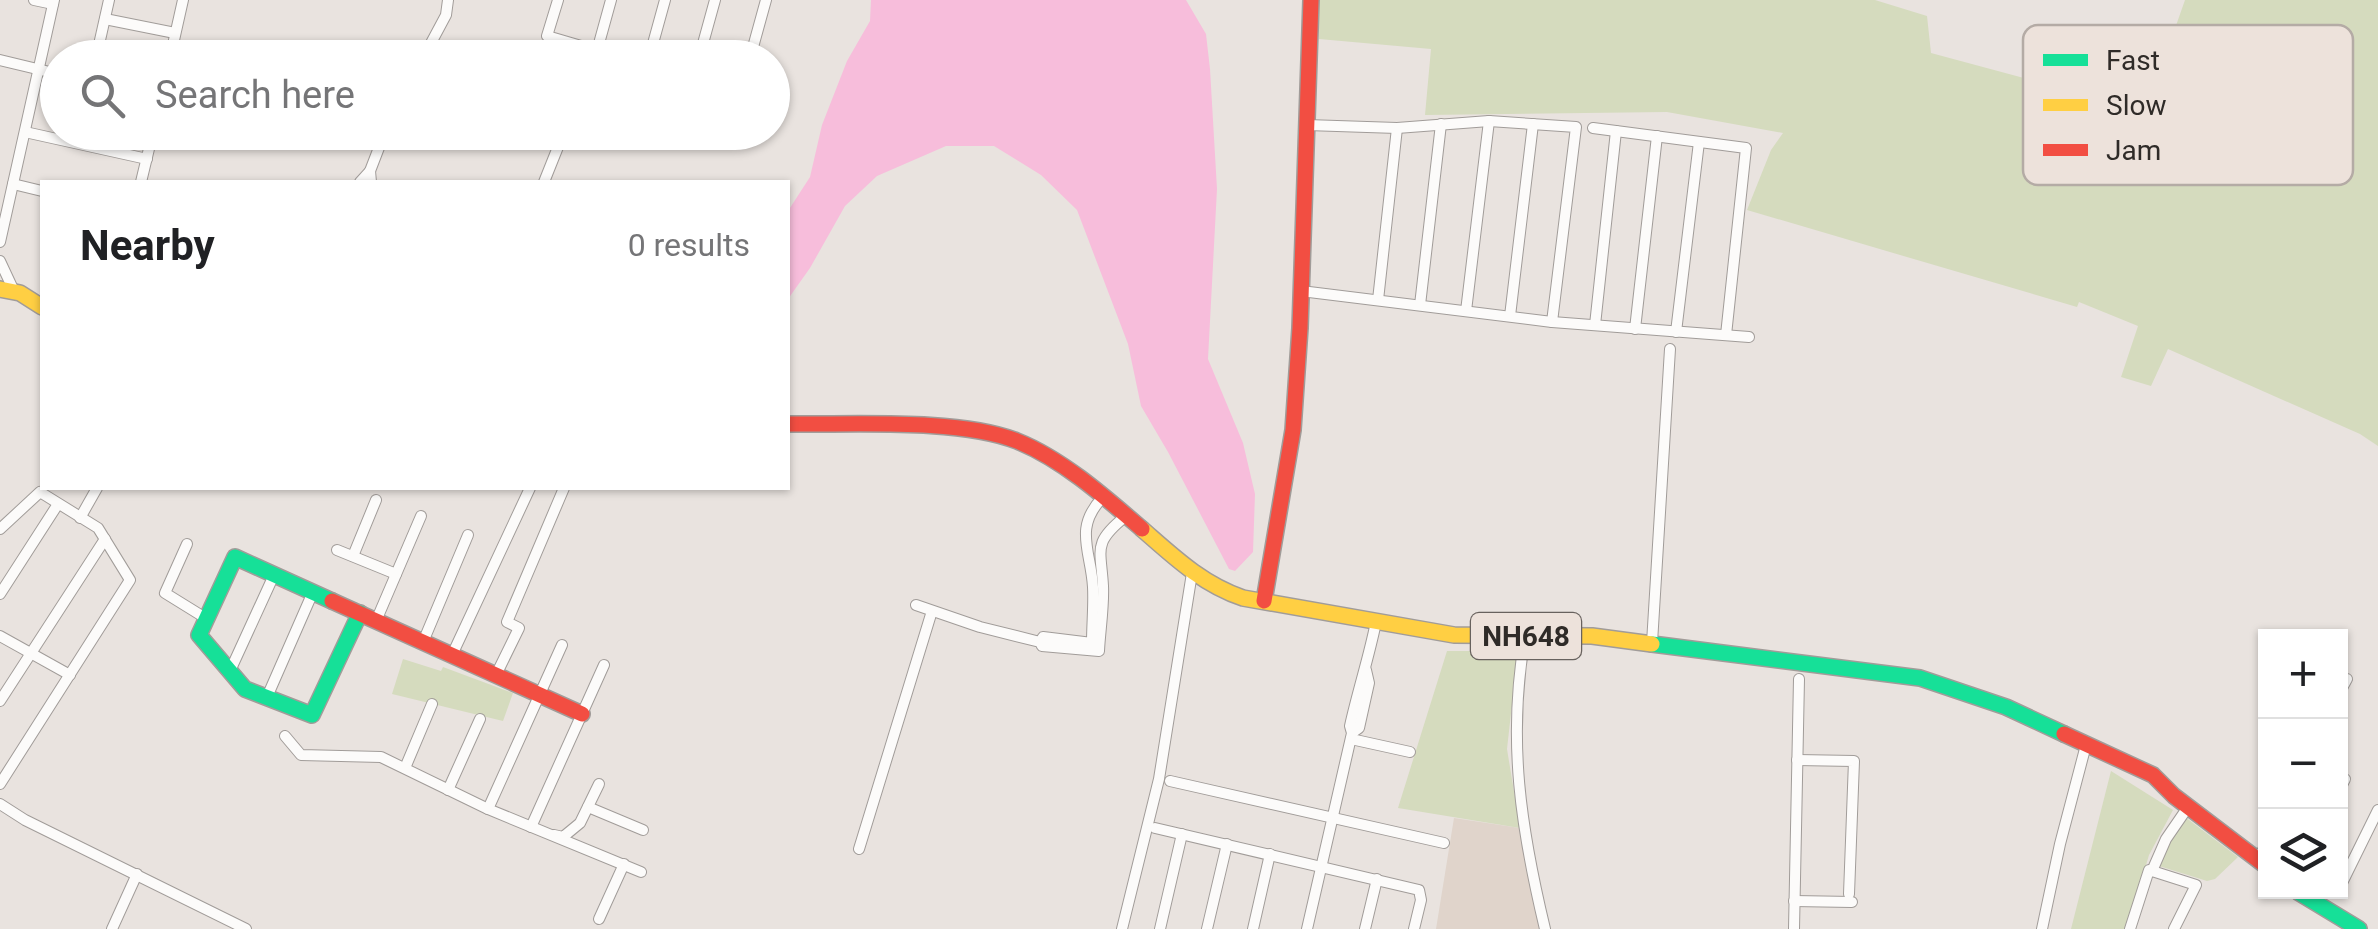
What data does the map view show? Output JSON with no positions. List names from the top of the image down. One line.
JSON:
{"streets":{"main road":["NH648"]},"legend":["Fast","Slow","Jam"],"page":{"search":"Search here","heading":["Nearby","0 results"],"map_buttons":["+","−"]}}
